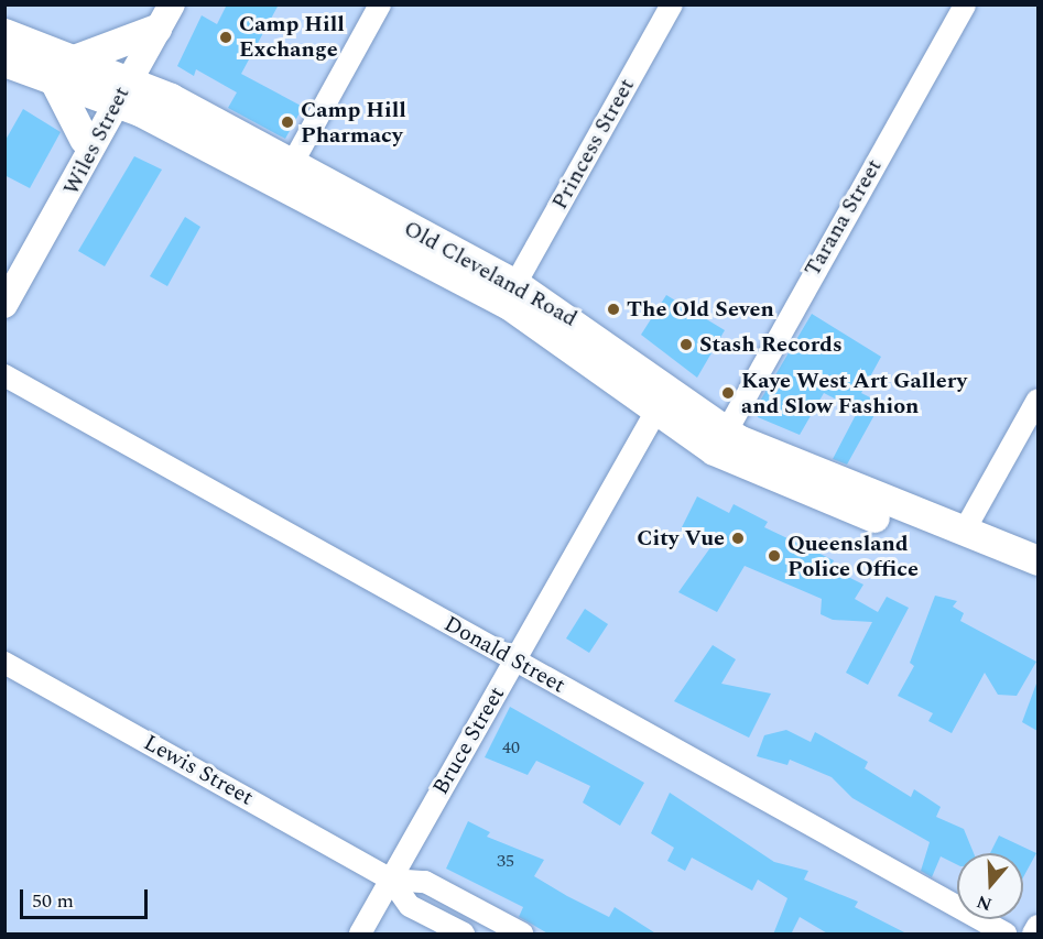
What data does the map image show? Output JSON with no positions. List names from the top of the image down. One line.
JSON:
{"streets":{"highway":["Old Cleveland Road"],"main road":["Wiles Street"],"street":["Princess Street","Tarana Street","Donald Street","Bruce Street","Lewis Street"]},"crossings":[["Wiles Street","Old Cleveland Road"],["Princess Street","Old Cleveland Road"],["Tarana Street","Old Cleveland Road"],["Old Cleveland Road","Bruce Street"],["Donald Street","Bruce Street"],["Bruce Street","Lewis Street"]],"places":["Camp Hill Exchange","Camp Hill Pharmacy","The Old Seven","Stash Records","Kaye West Art Gallery and Slow Fashion","City Vue","Queensland Police Office"],"house_numbers":["40","35"],"scale_bar":"50 m","north":"bottom"}
